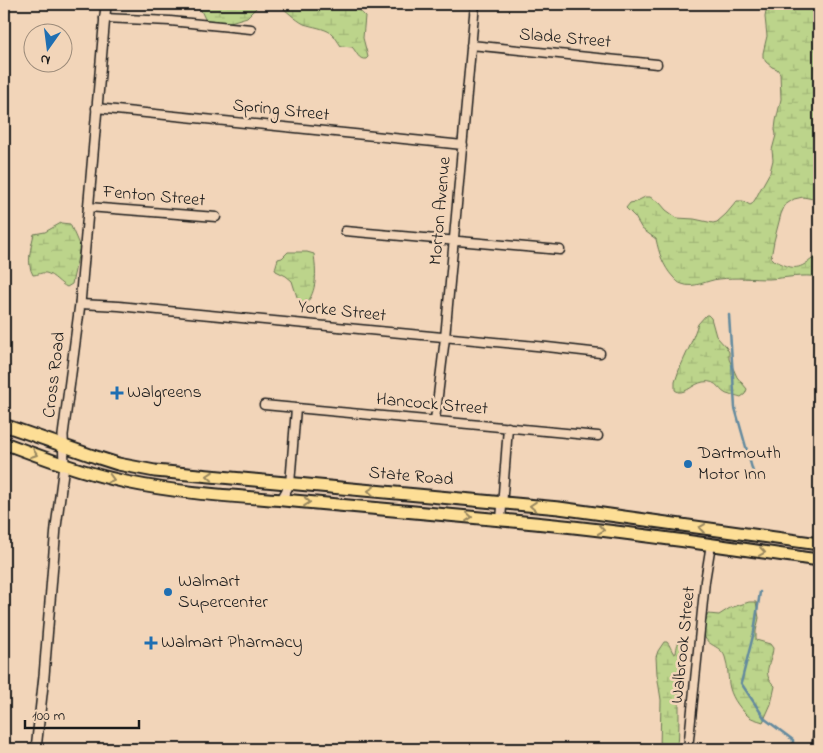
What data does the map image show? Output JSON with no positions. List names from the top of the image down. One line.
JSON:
{"streets":{"main road":["State Road"],"street":["Slade Street","Spring Street","Fenton Street","Morton Avenue","Yorke Street","Cross Road","Hancock Street","Walbrook Street"]},"crossings":[["Slade Street","Morton Avenue"],["Spring Street","Morton Avenue"],["Spring Street","Cross Road"],["Fenton Street","Cross Road"],["Morton Avenue","Yorke Street"],["Morton Avenue","Hancock Street"],["Yorke Street","Cross Road"],["Cross Road","State Road"],["State Road","Walbrook Street"]],"places":{"health":["Walgreens","Walmart Pharmacy"],"other":["Dartmouth Motor Inn","Walmart Supercenter"]},"scale_bar":"100 m","north":"bottom"}
